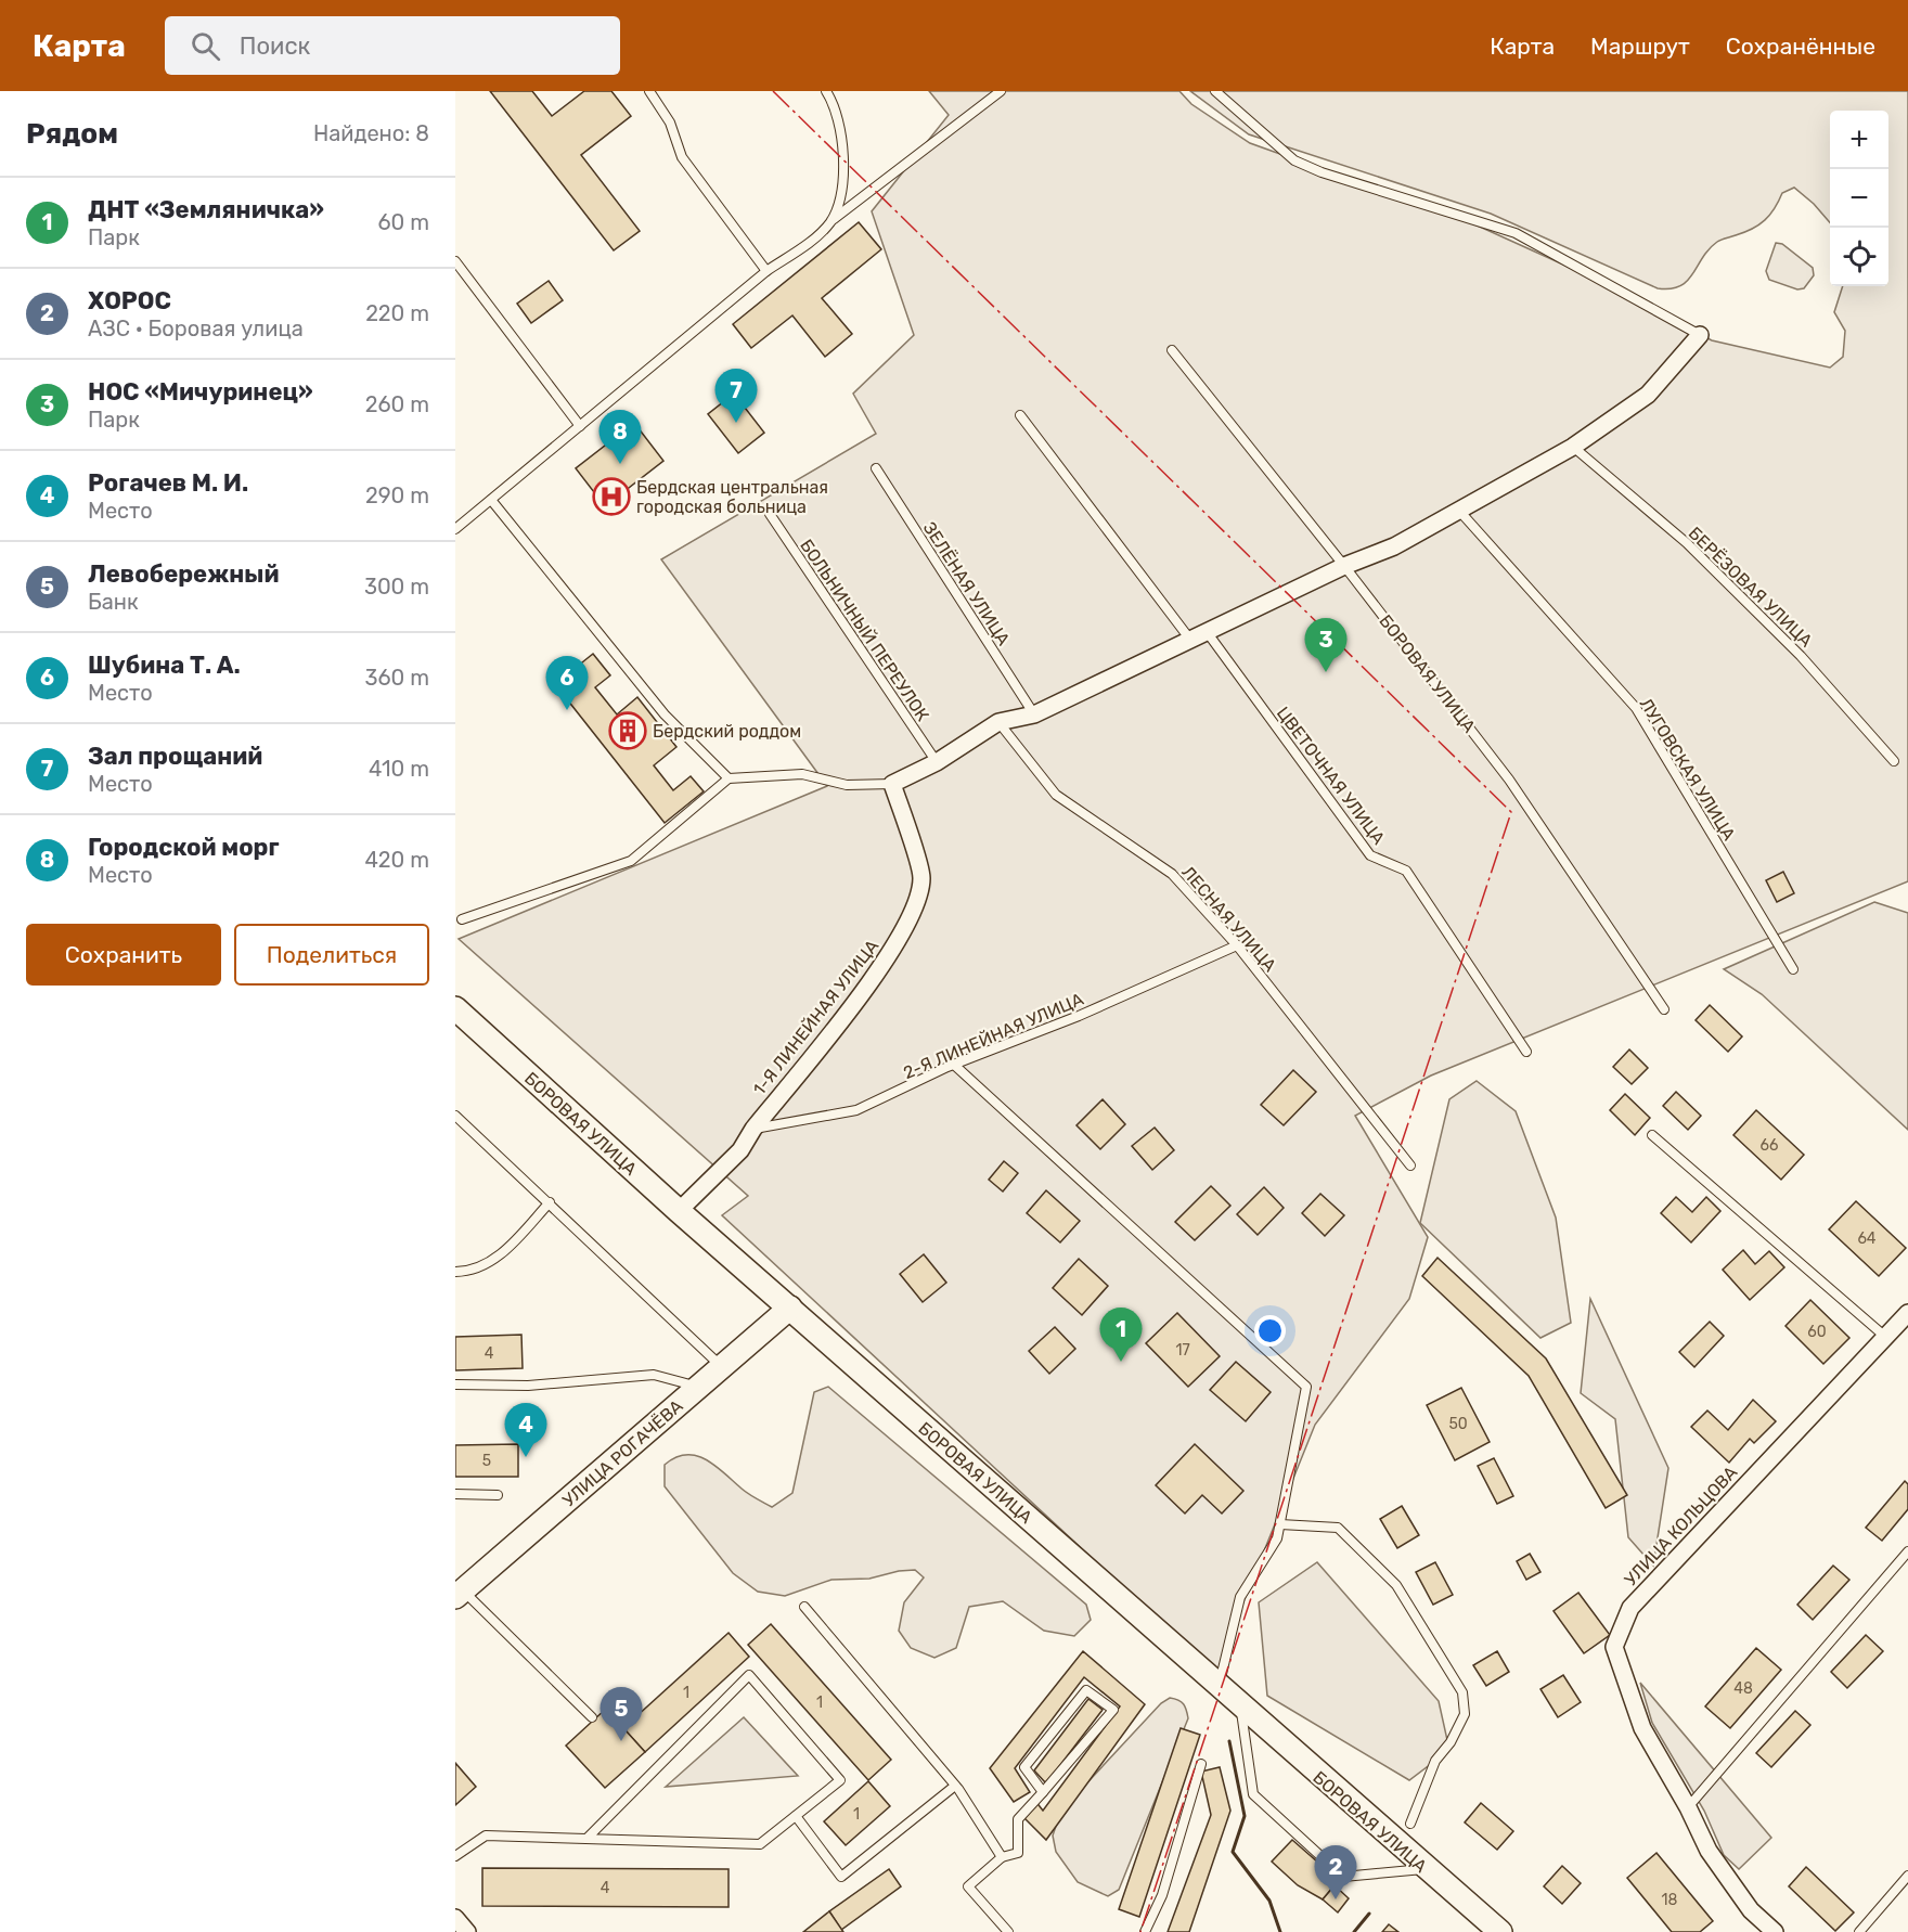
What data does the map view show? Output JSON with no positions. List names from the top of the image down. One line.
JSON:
{"streets":{"street":["БОРОВАЯ УЛИЦА","1-Я ЛИНЕЙНАЯ УЛИЦА","УЛИЦА РОГАЧЁВА","УЛИЦА КОЛЬЦОВА"],"lane":["ЗЕЛЁНАЯ УЛИЦА","БЕРЁЗОВАЯ УЛИЦА","БОЛЬНИЧНЫЙ ПЕРЕУЛОК","ЛУГОВСКАЯ УЛИЦА","ЦВЕТОЧНАЯ УЛИЦА","ЛЕСНАЯ УЛИЦА","2-Я ЛИНЕЙНАЯ УЛИЦА"]},"crossings":[["БОРОВАЯ УЛИЦА","1-Я ЛИНЕЙНАЯ УЛИЦА"],["БОРОВАЯ УЛИЦА","УЛИЦА РОГАЧЁВА"],["ЛЕСНАЯ УЛИЦА","2-Я ЛИНЕЙНАЯ УЛИЦА"],["1-Я ЛИНЕЙНАЯ УЛИЦА","2-Я ЛИНЕЙНАЯ УЛИЦА"]],"places":{"hospital":["Бердская центральная городская больница"],"building":["Бердский роддом"]},"house_numbers":["66","64","60","17","4","50","5","48","1","1","1","4","18"],"page":{"header":"Карта","search":"Поиск","nav":["Карта","Маршрут","Сохранённые"],"heading":["Рядом","Найдено: 8"],"map_buttons":["+","−"],"list":[{"mark":"1","name":"ДНТ «Земляничка»","note":"Парк","value":"60 m"},{"mark":"2","name":"ХОРОС","note":"АЗС · Боровая улица","value":"220 m"},{"mark":"3","name":"НОС «Мичуринец»","note":"Парк","value":"260 m"},{"mark":"4","name":"Рогачев М. И.","note":"Место","value":"290 m"},{"mark":"5","name":"Левобережный","note":"Банк","value":"300 m"},{"mark":"6","name":"Шубина Т. А.","note":"Место","value":"360 m"},{"mark":"7","name":"Зал прощаний","note":"Место","value":"410 m"},{"mark":"8","name":"Городской морг","note":"Место","value":"420 m"}],"pins":["7","8","3","6","1","4","5","2"],"buttons":["Сохранить","Поделиться"]}}
